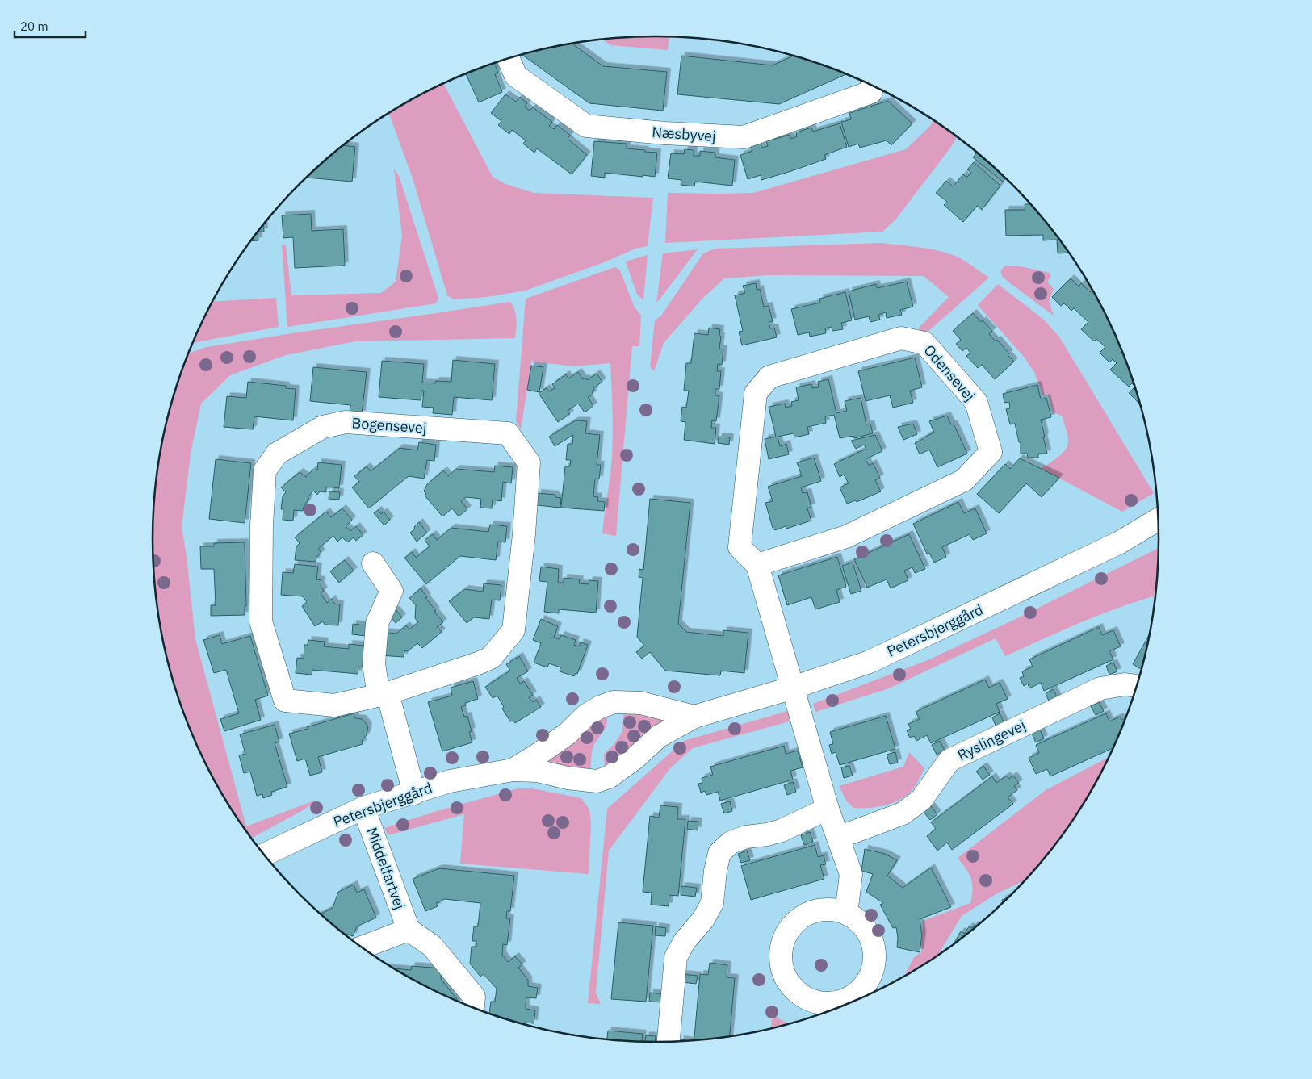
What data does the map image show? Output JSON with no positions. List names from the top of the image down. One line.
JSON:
{"streets":{"street":["Næsbyvej","Odensevej","Bogensevej","Petersbjerggård","Ryslingevej","Middelfartvej"]},"crossings":[["Odensevej","Petersbjerggård"],["Petersbjerggård","Middelfartvej"]],"scale_bar":"20 m"}
